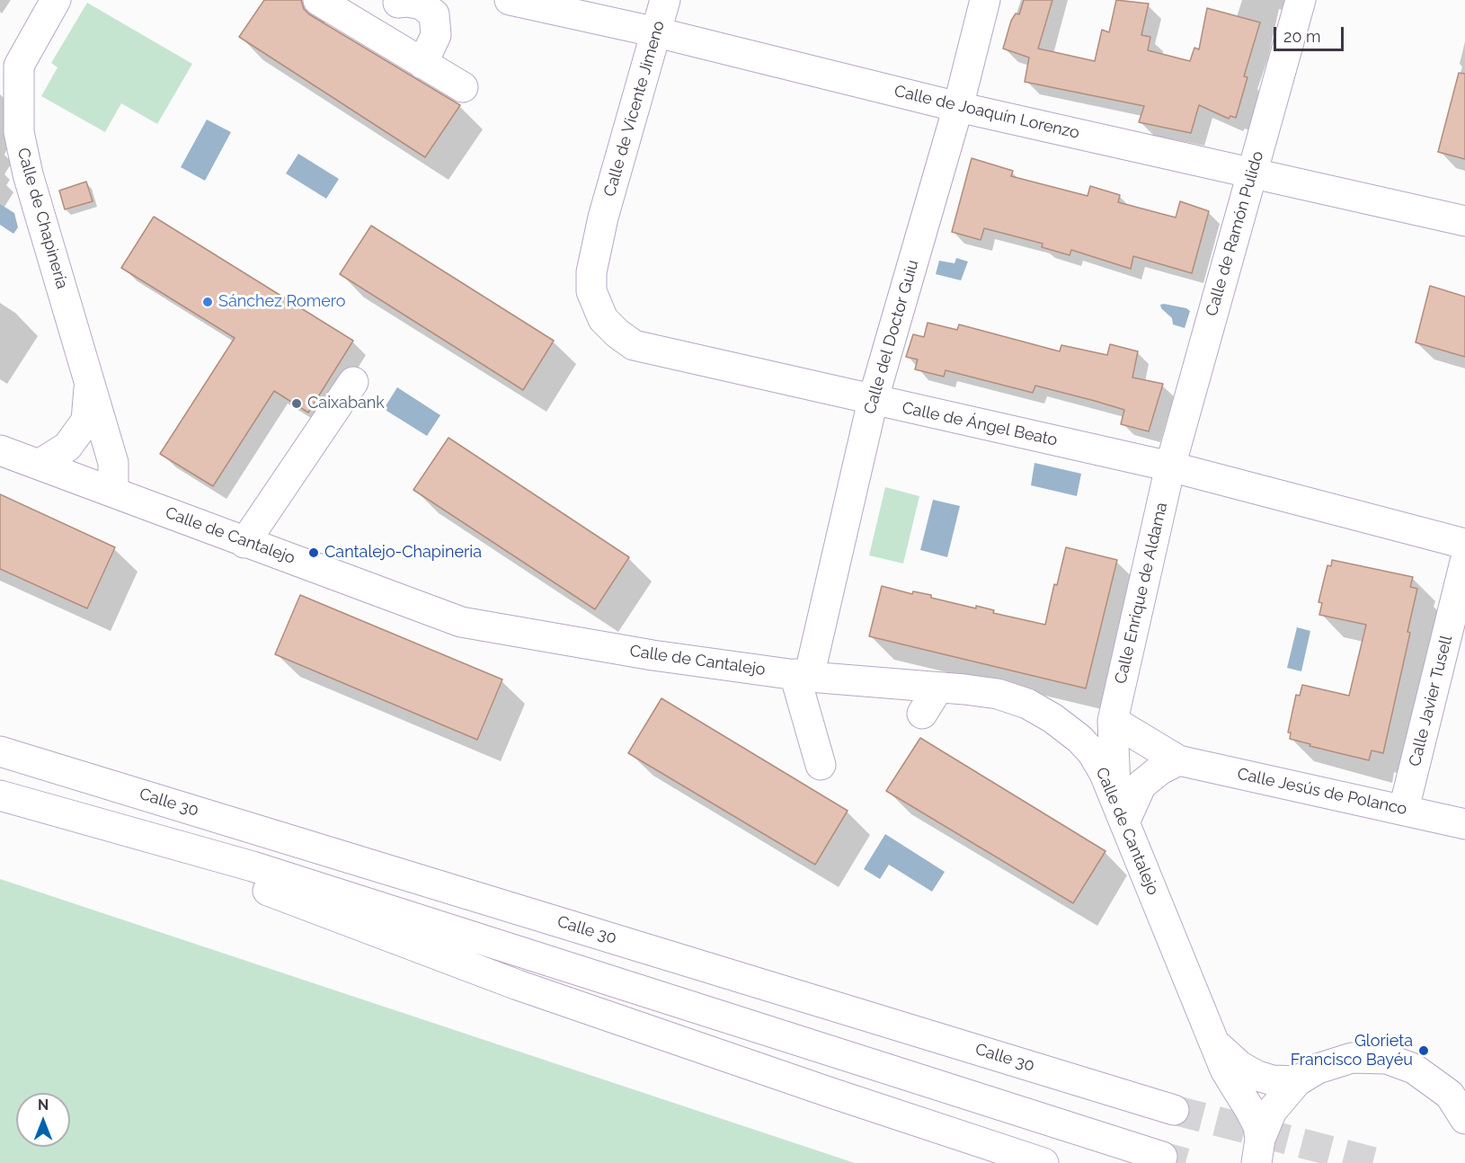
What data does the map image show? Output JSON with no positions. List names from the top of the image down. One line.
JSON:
{"streets":{"main road":["Calle de Vicente Jimeno","Calle de Joaquín Lorenzo","Calle de Chapinería","Calle de Ramón Pulido","Calle del Doctor Guiu","Calle de Ángel Beato","Calle de Cantalejo","Calle Enrique de Aldama","Calle Javier Tusell","Calle Jesús de Polanco","Calle 30"]},"crossings":[["Calle de Vicente Jimeno","Calle de Joaquín Lorenzo"],["Calle de Vicente Jimeno","Calle de Ángel Beato"],["Calle de Joaquín Lorenzo","Calle de Ramón Pulido"],["Calle de Joaquín Lorenzo","Calle del Doctor Guiu"],["Calle de Chapinería","Calle de Cantalejo"],["Calle de Ramón Pulido","Calle de Ángel Beato"],["Calle de Ramón Pulido","Calle Enrique de Aldama"],["Calle del Doctor Guiu","Calle de Ángel Beato"],["Calle del Doctor Guiu","Calle de Cantalejo"],["Calle de Ángel Beato","Calle Enrique de Aldama"],["Calle de Cantalejo","Calle Enrique de Aldama"],["Calle Enrique de Aldama","Calle Jesús de Polanco"],["Calle Javier Tusell","Calle Jesús de Polanco"]],"places":["Sánchez Romero","Caixabank","Cantalejo-Chapineria","Glorieta Francisco Bayéu"],"scale_bar":"20 m","north":"top"}
